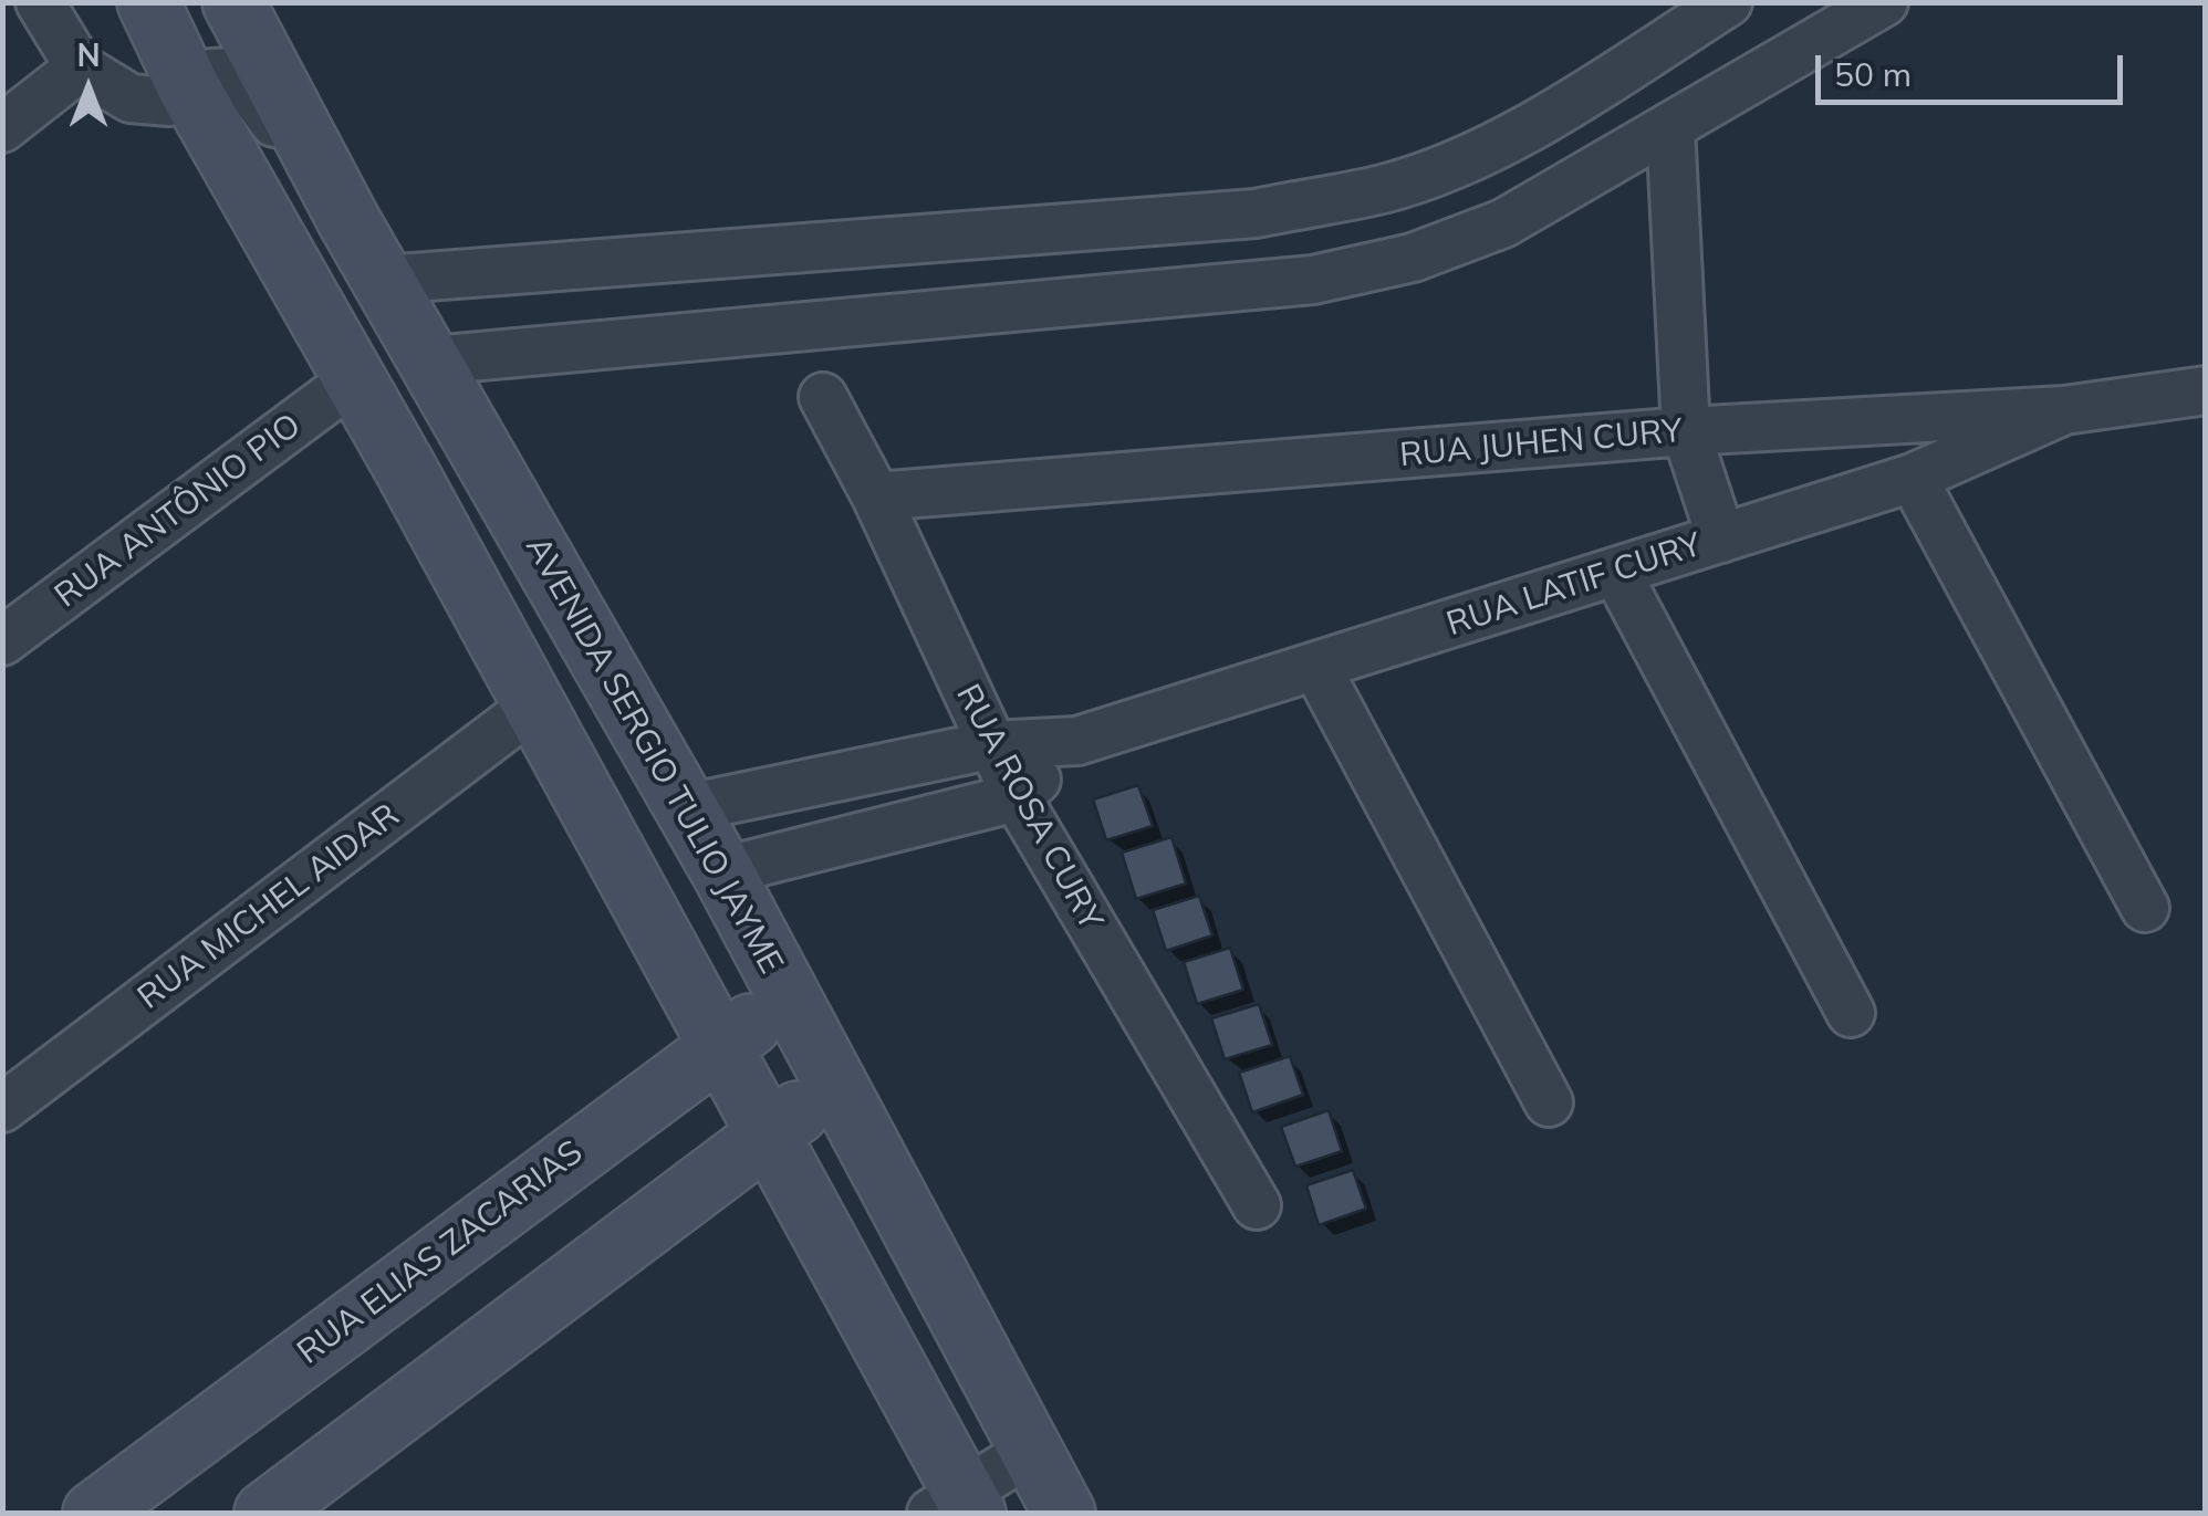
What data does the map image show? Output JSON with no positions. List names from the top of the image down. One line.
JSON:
{"streets":{"street":["RUA JUHEN CURY","RUA ANTÔNIO PIO","RUA LATIF CURY","AVENIDA SERGIO TULIO JAYME","RUA ROSA CURY","RUA MICHEL AIDAR","RUA ELIAS ZACARIAS"]},"crossings":[["RUA JUHEN CURY","RUA LATIF CURY"],["RUA JUHEN CURY","RUA ROSA CURY"],["RUA LATIF CURY","AVENIDA SERGIO TULIO JAYME"],["RUA LATIF CURY","RUA ROSA CURY"],["AVENIDA SERGIO TULIO JAYME","RUA ELIAS ZACARIAS"]],"scale_bar":"50 m","north":"top"}
